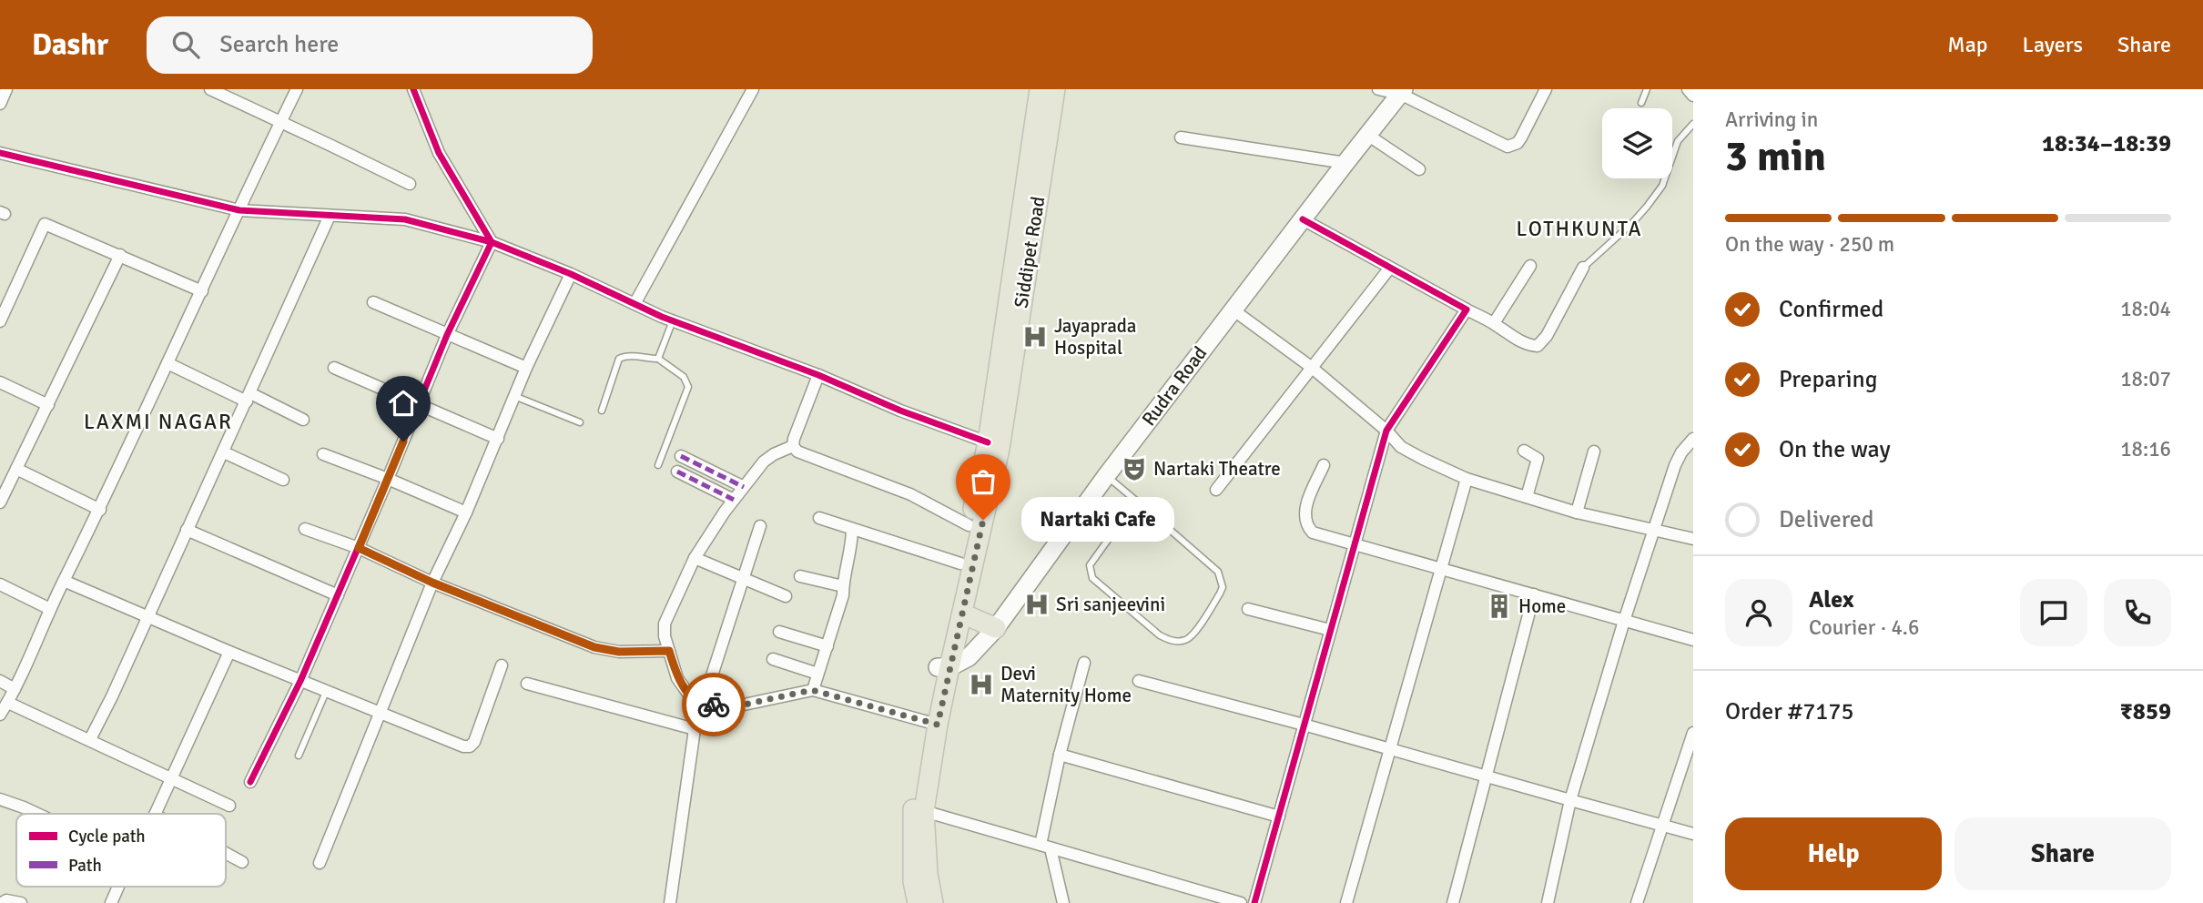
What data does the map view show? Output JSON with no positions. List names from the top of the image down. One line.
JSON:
{"streets":{"main road":["Siddipet Road","Rudra Road"]},"crossings":[["Siddipet Road","Rudra Road"]],"districts":["LOTHKUNTA","LAXMI NAGAR"],"places":{"hospital":["Jayaprada Hospital","Sri sanjeevini","Devi Maternity Home"],"theatre":["Nartaki Theatre"],"other":["Nartaki Cafe"],"building":["Home"]},"legend":["Cycle path","Path"],"page":{"header":"Dashr","search":"Search here","nav":["Map","Layers","Share"],"heading":["3 min","Arriving in","18:34–18:39"],"panel":["Alex","Courier · 4.6","Order #7175","₹859"],"bar":"On the way · 250 m","list":[["Confirmed","18:04"],["Preparing","18:07"],["On the way","18:16"],"Delivered"],"bubble":"Nartaki Cafe","buttons":["Help","Share"]}}
